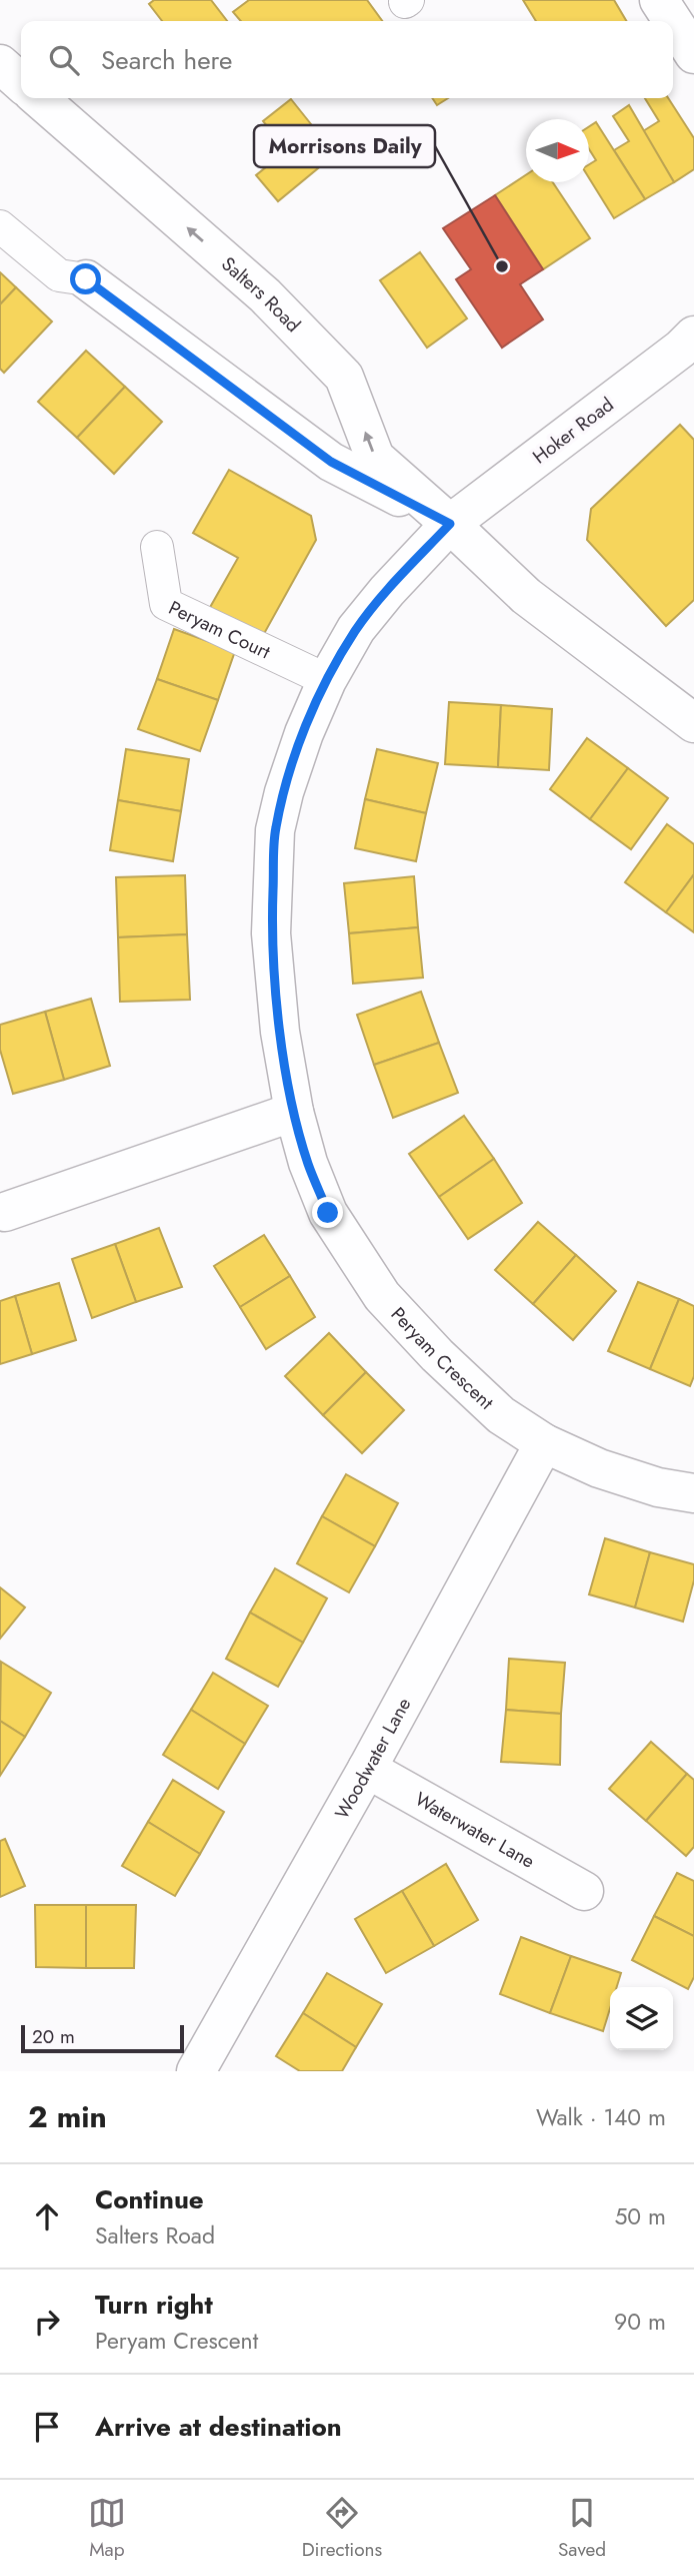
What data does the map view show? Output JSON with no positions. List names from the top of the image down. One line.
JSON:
{"streets":{"street":["Salters Road","Hoker Road","Peryam Crescent","Woodwater Lane","Waterwater Lane"],"lane":["Peryam Court"]},"crossings":[["Salters Road","Hoker Road"],["Salters Road","Peryam Crescent"],["Hoker Road","Peryam Crescent"],["Peryam Court","Peryam Crescent"],["Peryam Crescent","Woodwater Lane"],["Woodwater Lane","Waterwater Lane"]],"places":["Morrisons Daily"],"scale_bar":"20 m","north":"right","page":{"search":"Search here","scale":"20 m","heading":["2 min","Walk · 140 m"],"list":[["Continue","Salters Road","50 m"],["Turn right","Peryam Crescent","90 m"],"Arrive at destination"],"nav":["Map","Directions","Saved"]}}
